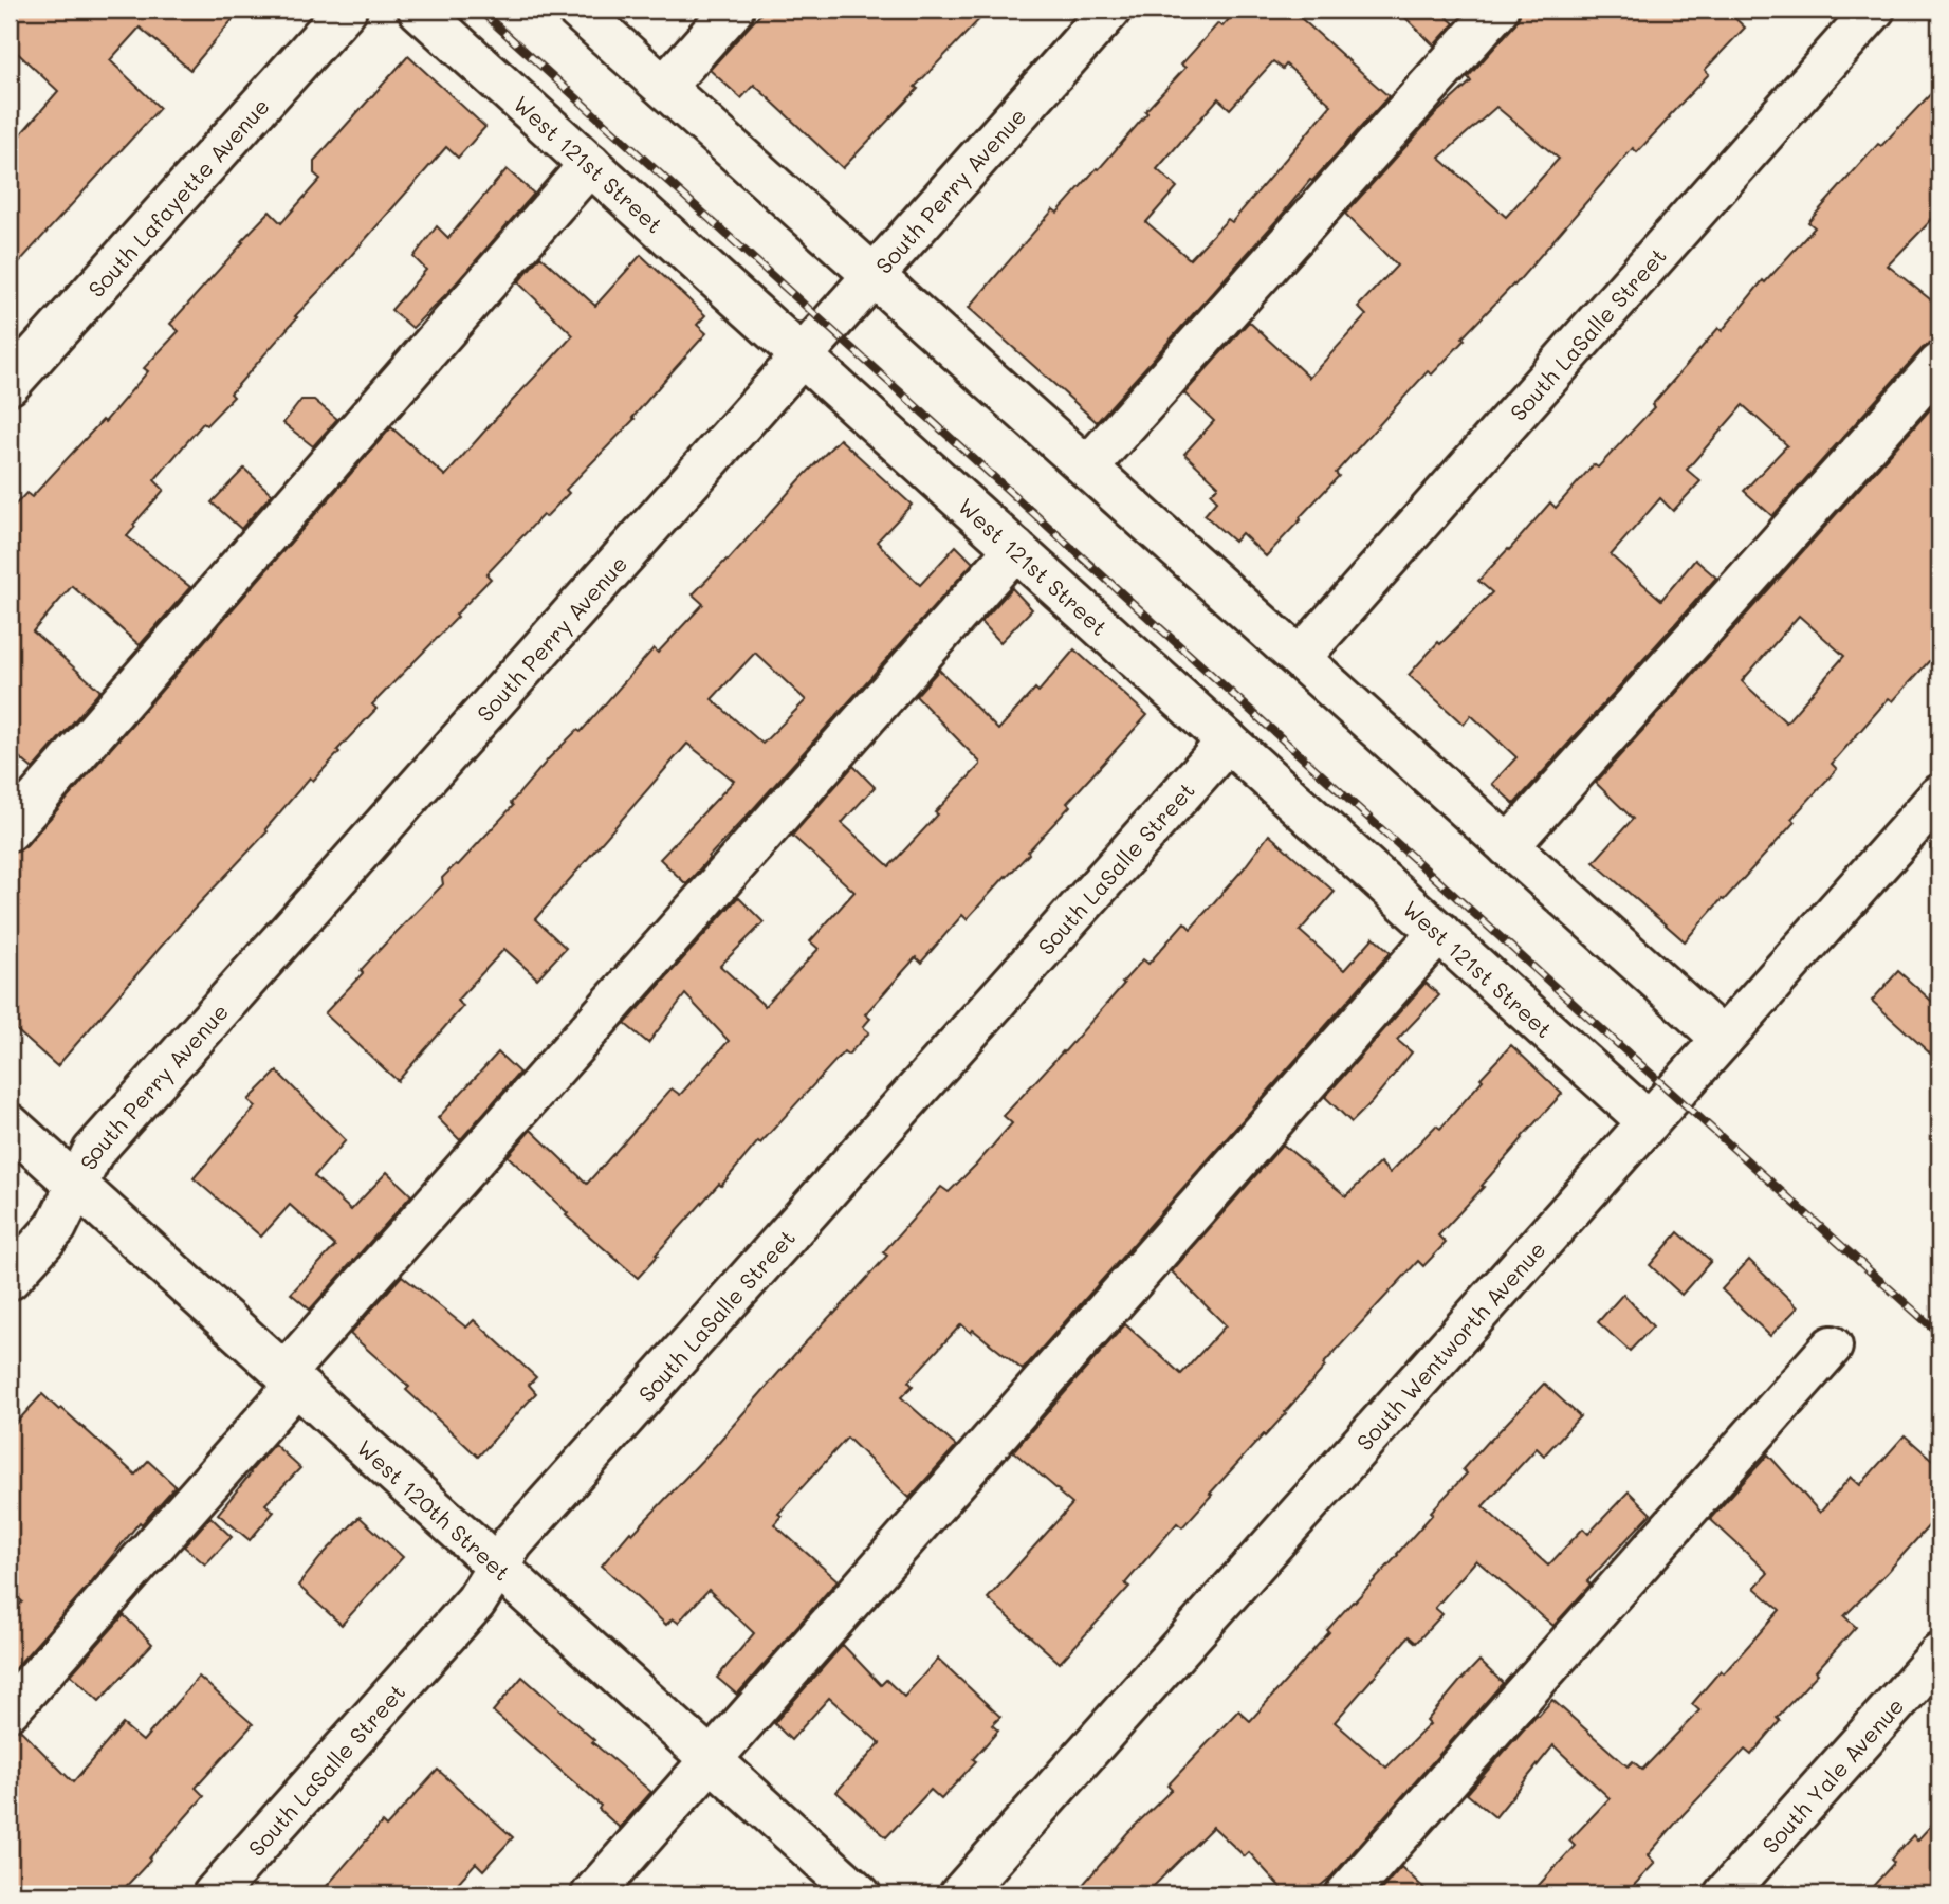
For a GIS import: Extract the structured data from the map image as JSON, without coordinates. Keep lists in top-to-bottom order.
{
  "streets": {
    "street": [
      "West 121st Street",
      "South Perry Avenue",
      "South Lafayette Avenue",
      "South LaSalle Street",
      "South Wentworth Avenue",
      "West 120th Street",
      "South Yale Avenue"
    ]
  },
  "crossings": [
    ["West 121st Street", "South Perry Avenue"],
    ["West 121st Street", "South LaSalle Street"],
    ["West 121st Street", "South Wentworth Avenue"],
    ["South Perry Avenue", "West 120th Street"],
    ["South LaSalle Street", "West 120th Street"]
  ]
}
